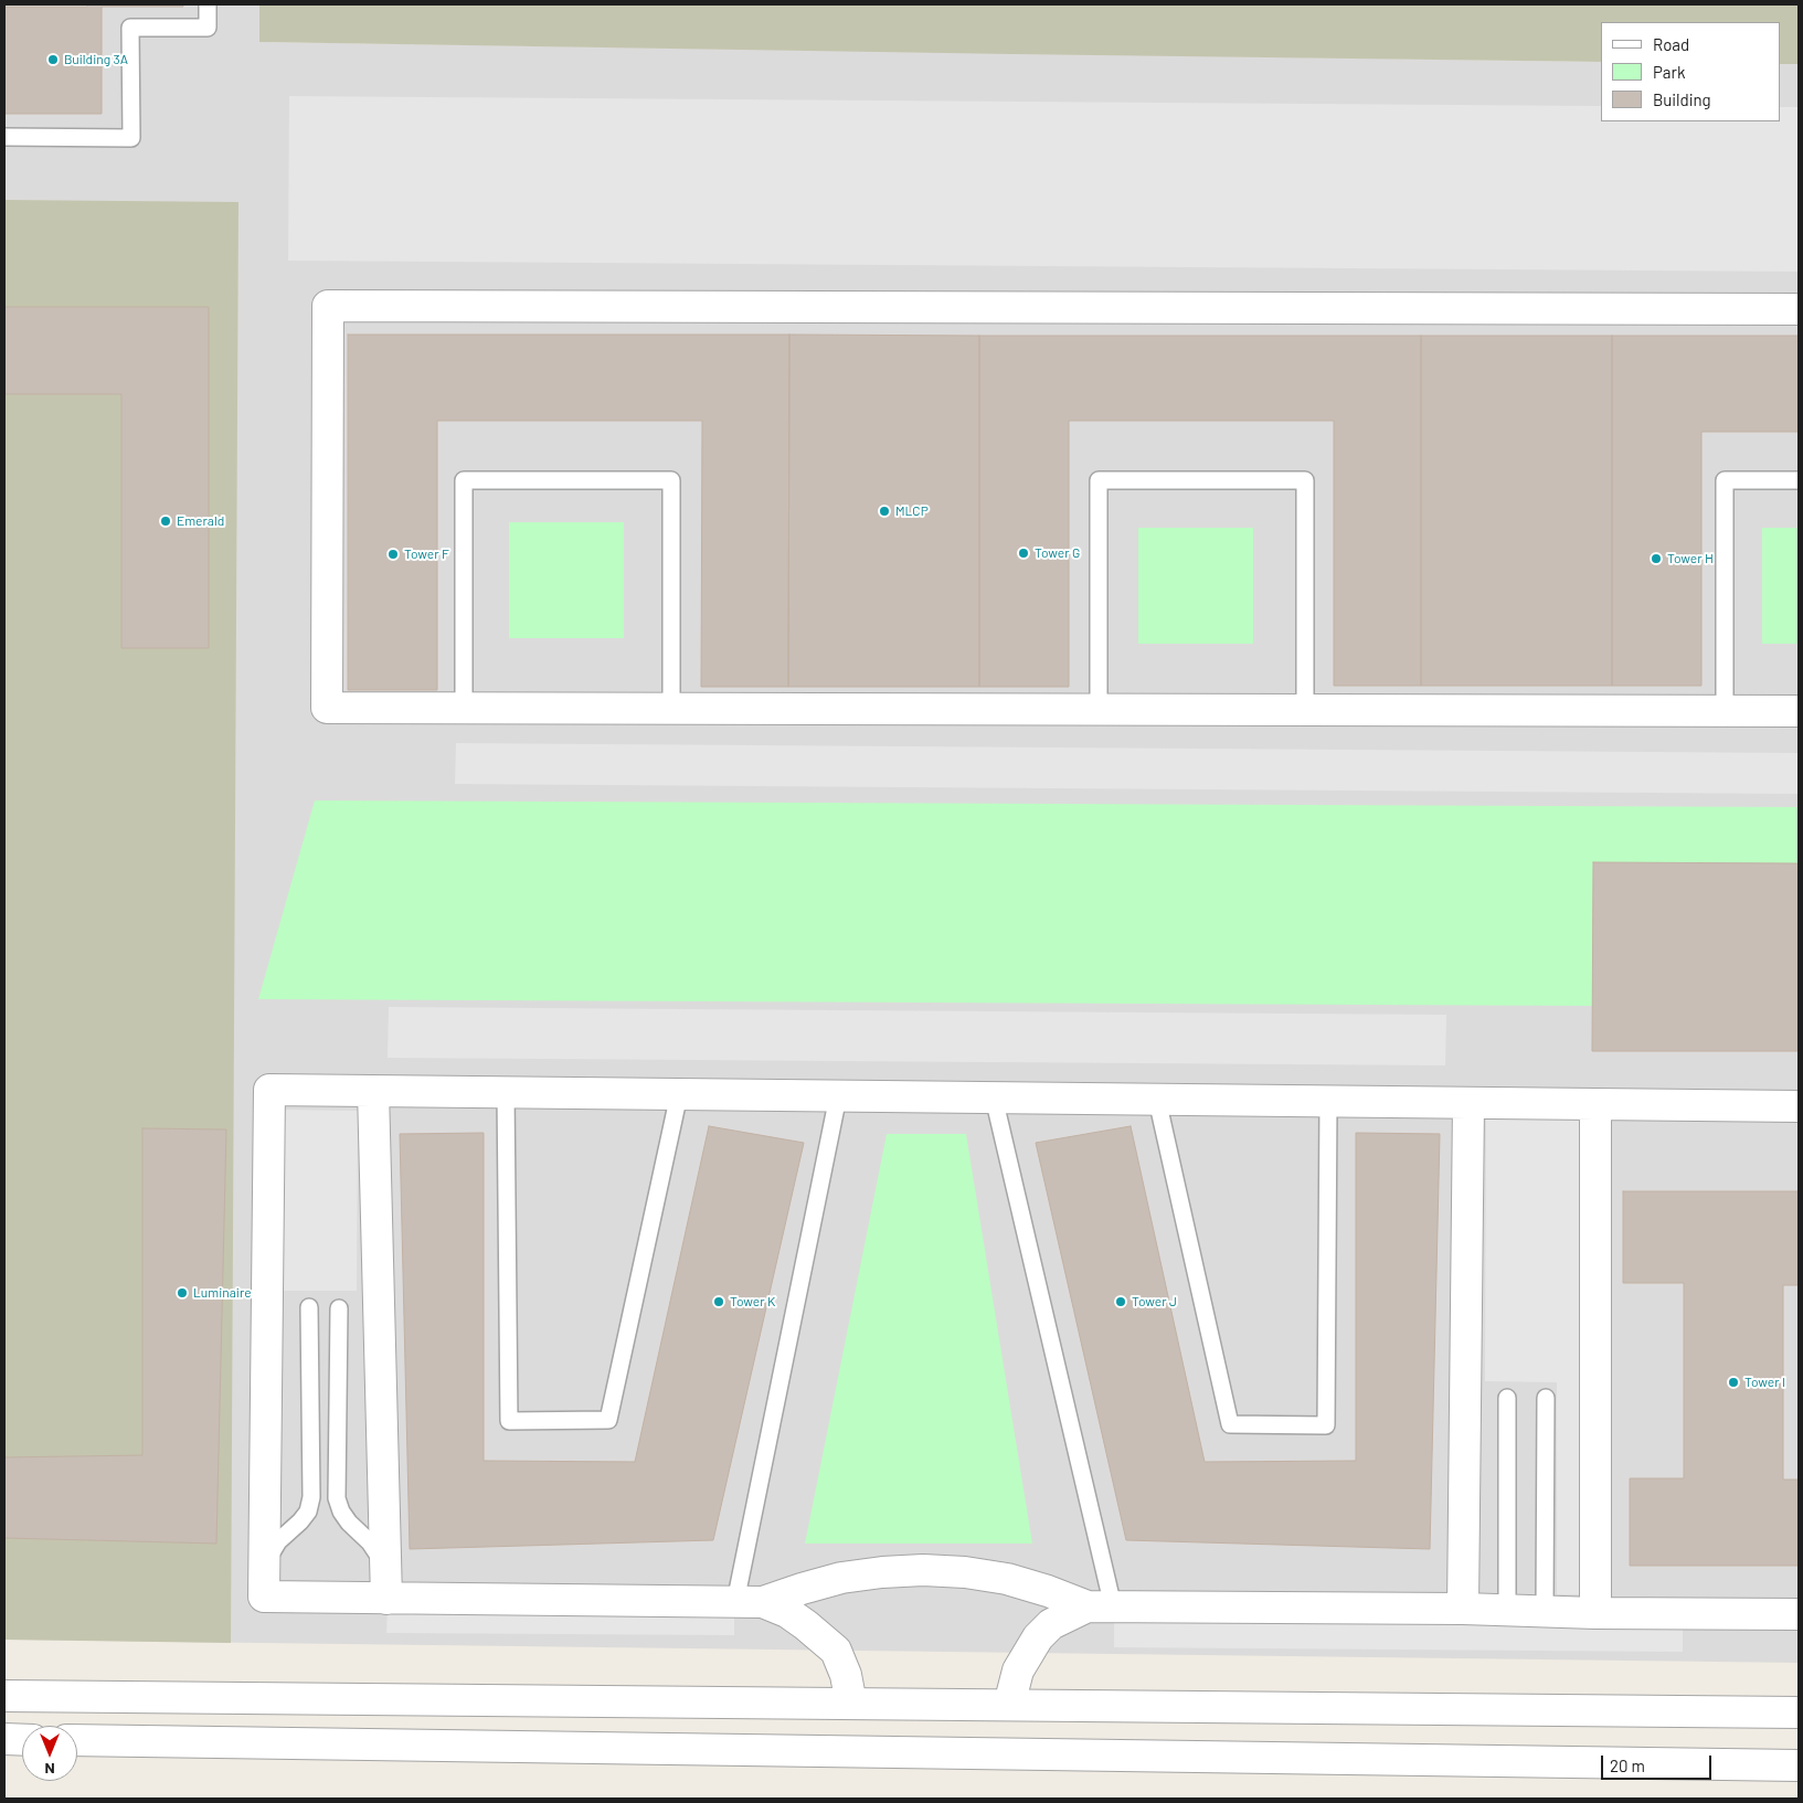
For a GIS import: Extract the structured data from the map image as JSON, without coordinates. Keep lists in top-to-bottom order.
{
  "places": [
    "Building 3A",
    "MLCP",
    "Emerald",
    "Tower G",
    "Tower F",
    "Tower H",
    "Luminaire",
    "Tower K",
    "Tower J",
    "Tower I"
  ],
  "legend": ["Road", "Park", "Building"],
  "scale_bar": "20 m",
  "north": "bottom"
}
